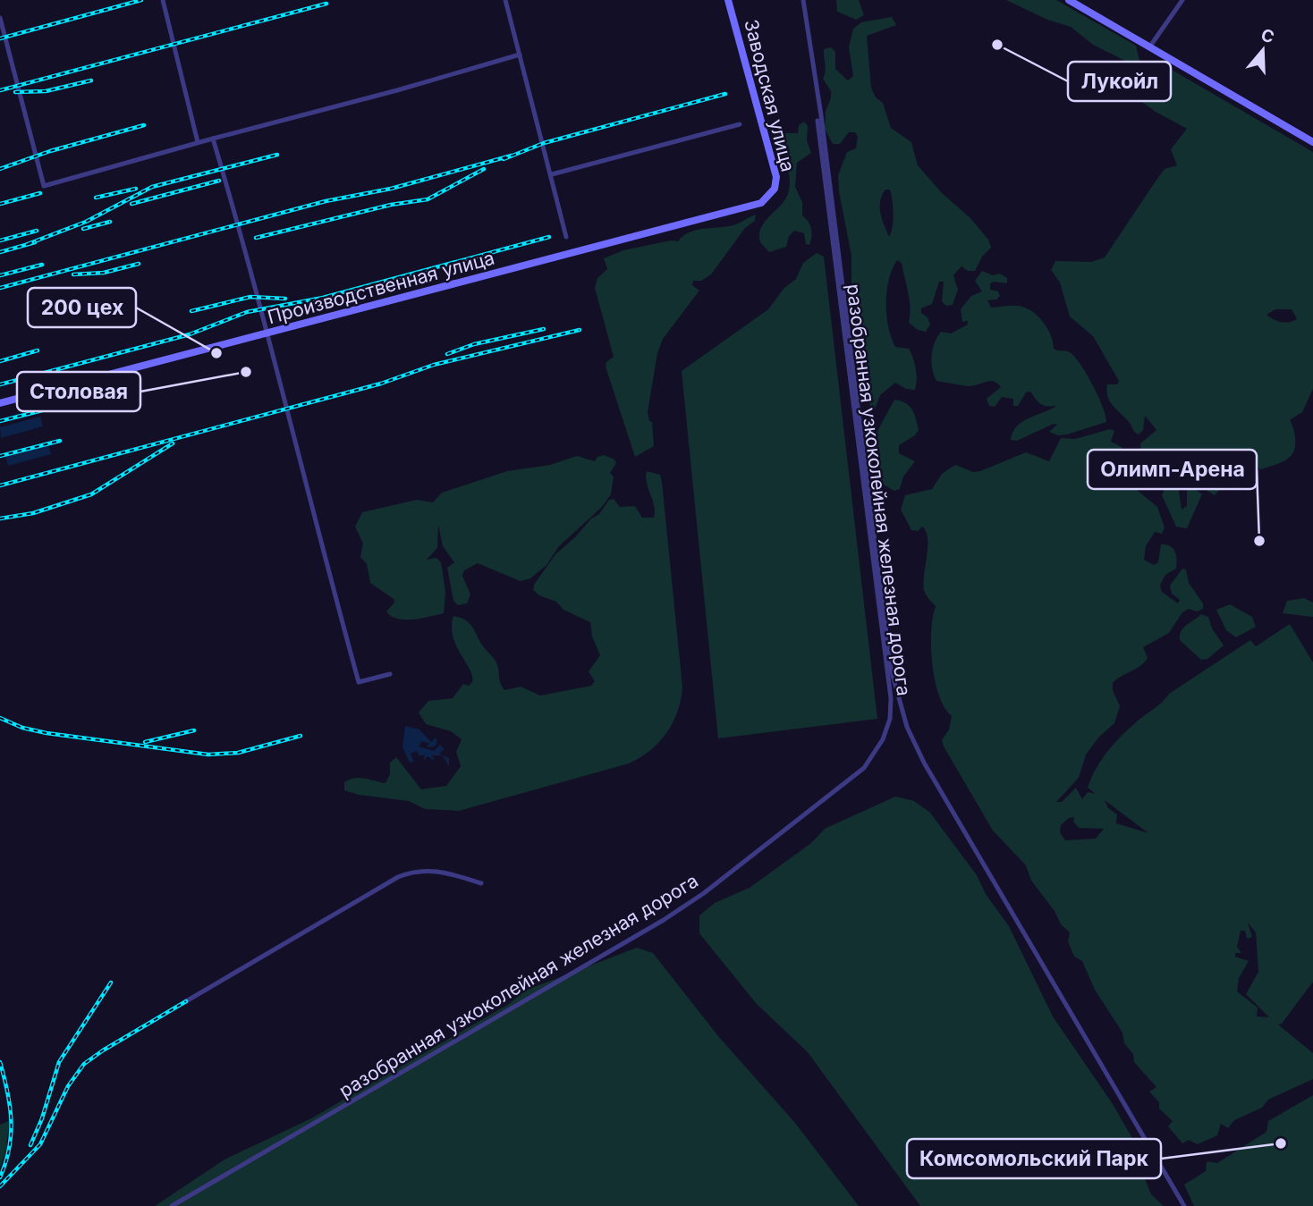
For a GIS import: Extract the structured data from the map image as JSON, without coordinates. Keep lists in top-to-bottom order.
{
  "streets": {
    "main road": ["Заводская улица", "Производственная улица"],
    "street": ["разобранная узкоколейная железная дорога"]
  },
  "crossings": [
    ["Заводская улица", "Производственная улица"]
  ],
  "places": [
    "Лукойл",
    "200 цех",
    "Cтоловая",
    "Олимп-Арена",
    "Комсомольский Парк"
  ],
  "north": "top"
}
